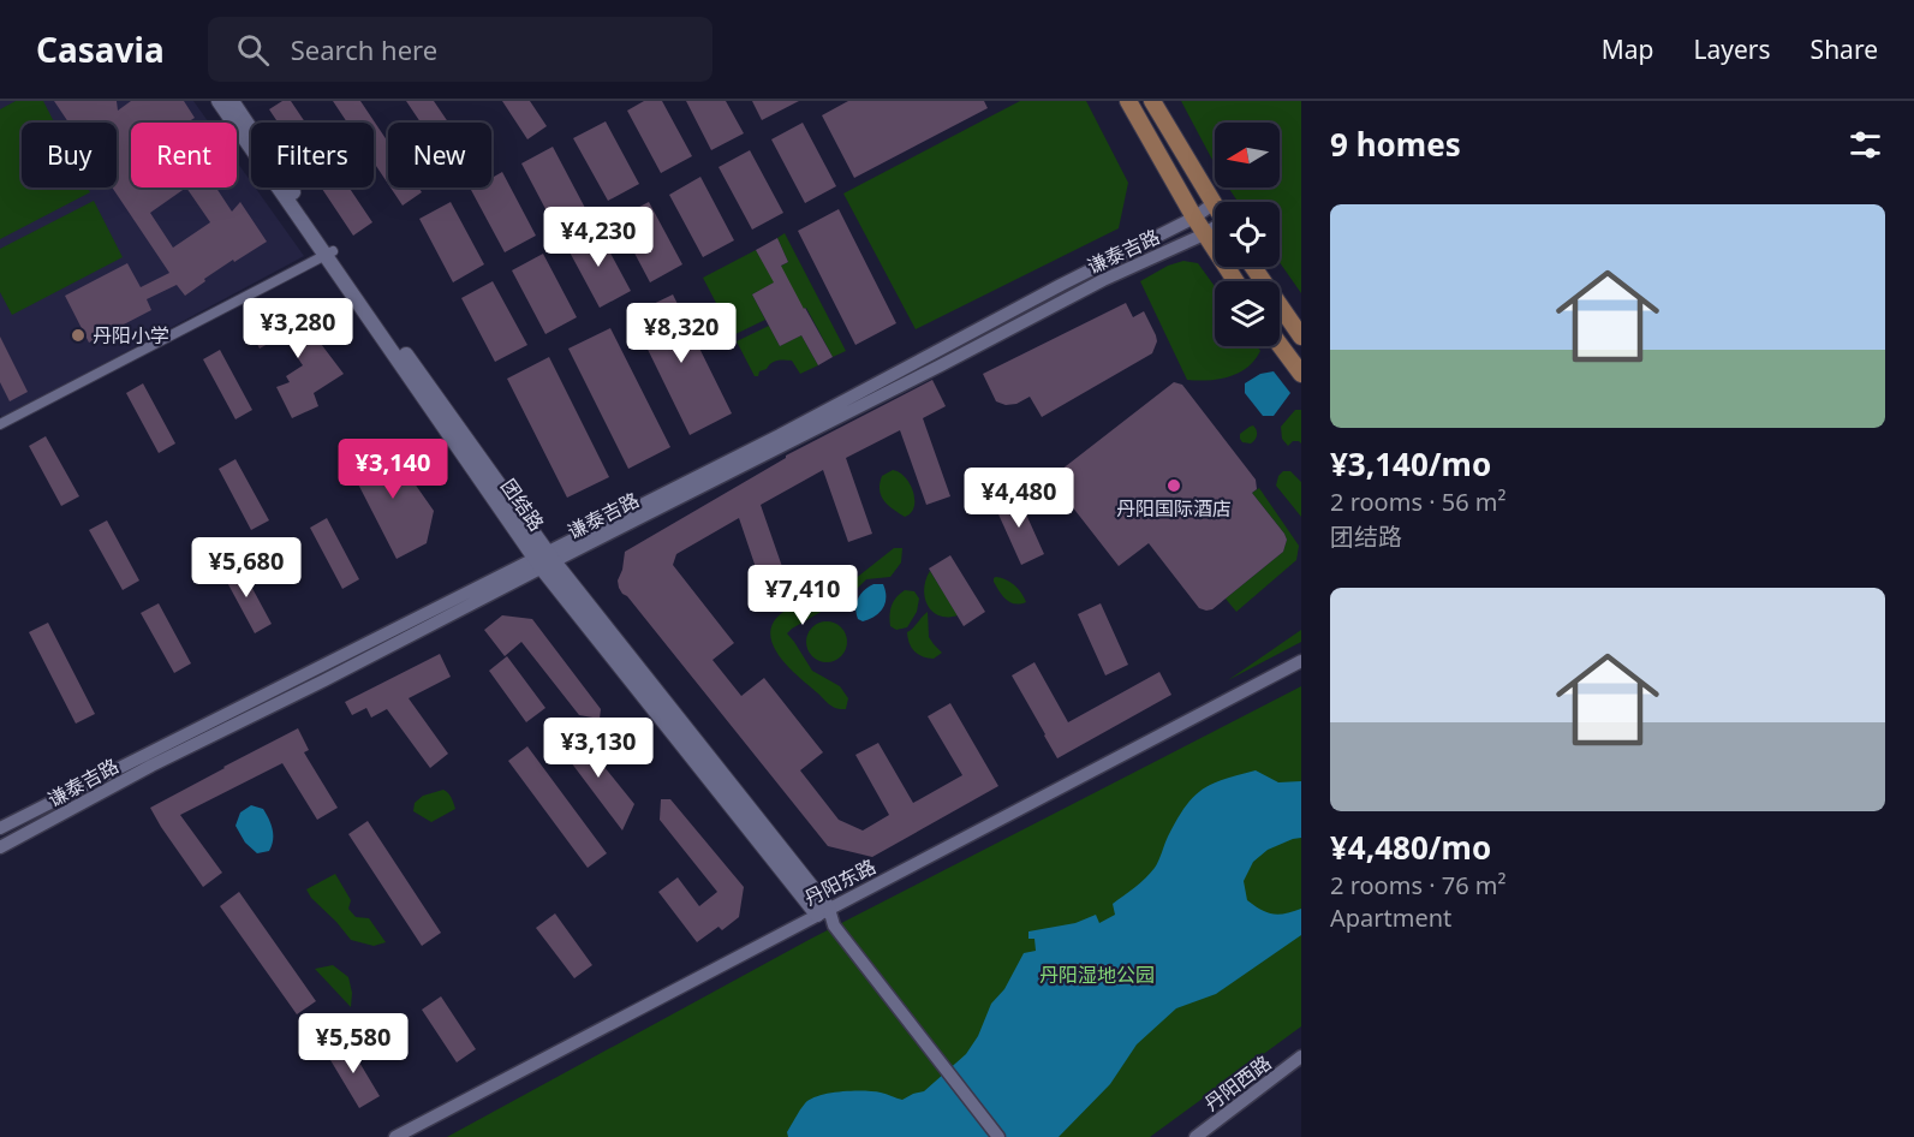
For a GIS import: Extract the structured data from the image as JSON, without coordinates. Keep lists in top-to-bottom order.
{
  "streets": {
    "main road": ["团结路"],
    "street": ["谦泰吉路", "丹阳东路", "丹阳西路"]
  },
  "crossings": [
    ["谦泰吉路", "团结路"],
    ["团结路", "丹阳东路"]
  ],
  "parks": ["丹阳湿地公园"],
  "places": ["丹阳小学", "丹阳国际酒店"],
  "north": "left",
  "page": {
    "header": "Casavia",
    "search": "Search here",
    "nav": ["Map", "Layers", "Share"],
    "heading": "9 homes",
    "chip": [
      "Buy",
      "Rent",
      "Filters",
      "New"
    ],
    "list": [
      {
        "name": "¥3,140/mo",
        "note": "2 rooms · 56 m² · 团结路"
      },
      {
        "name": "¥4,480/mo",
        "note": "2 rooms · 76 m² · Apartment"
      }
    ],
    "price": [
      "¥4,230",
      "¥3,280",
      "¥8,320",
      "¥3,140",
      "¥4,480",
      "¥5,680",
      "¥7,410",
      "¥3,130",
      "¥5,580"
    ]
  }
}
